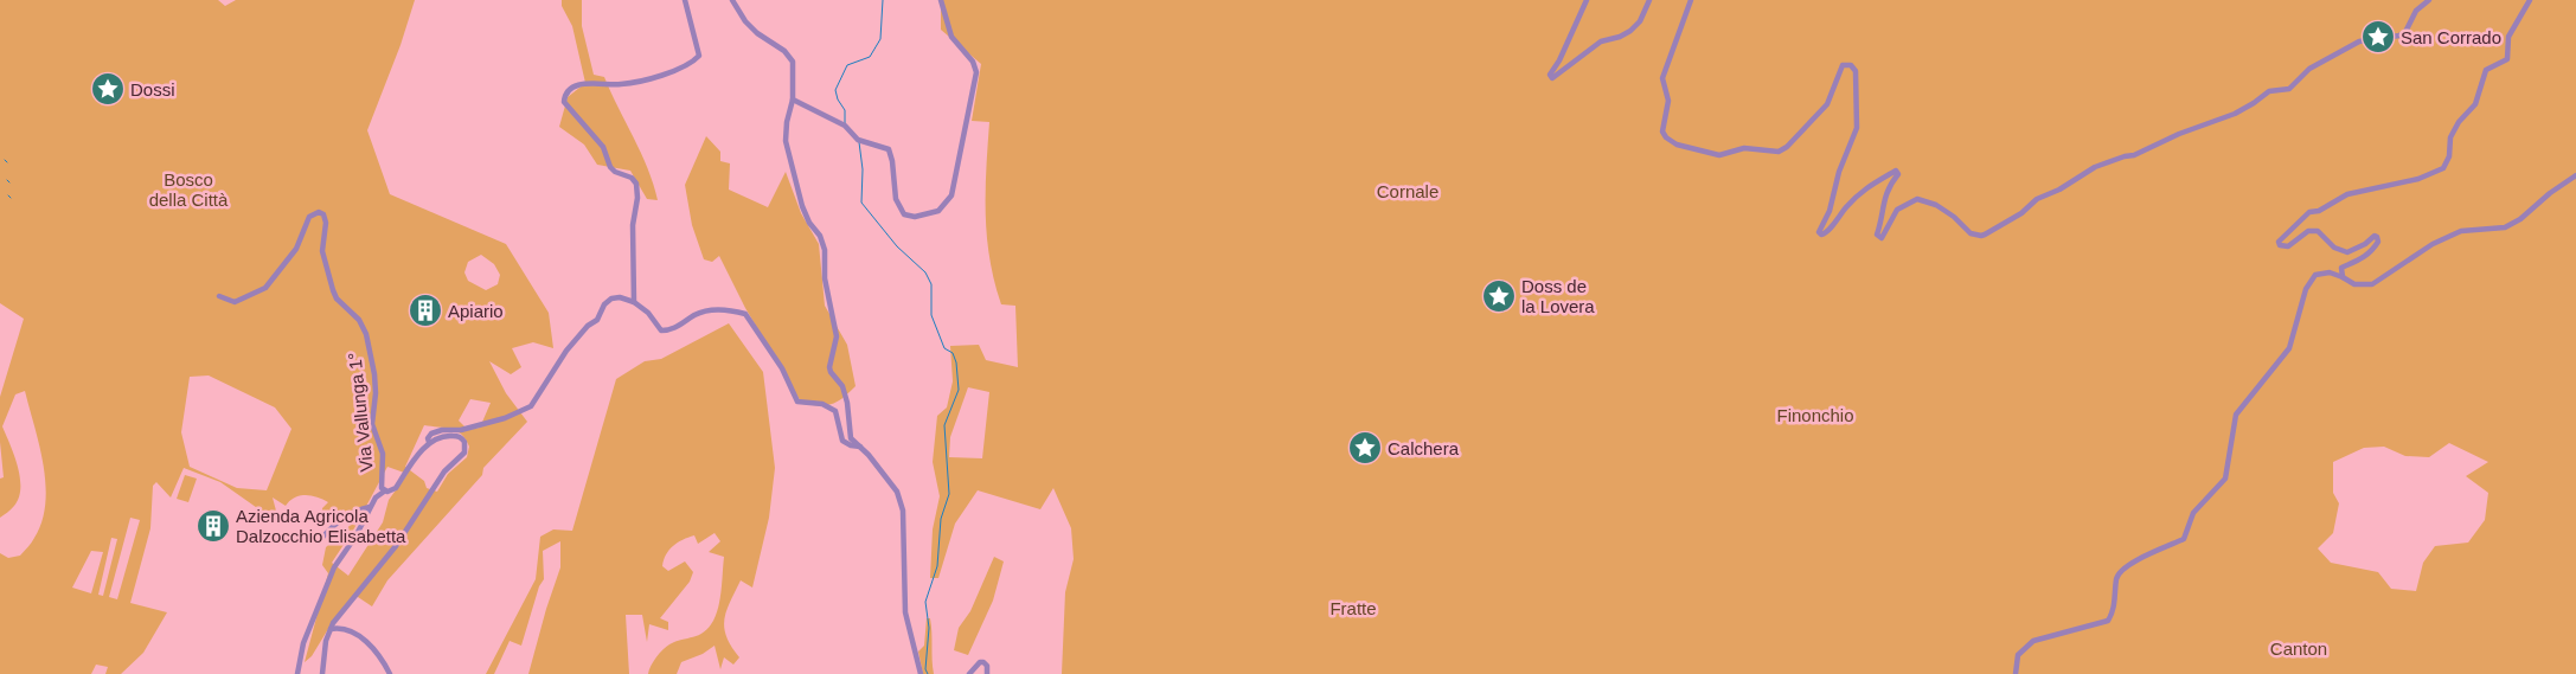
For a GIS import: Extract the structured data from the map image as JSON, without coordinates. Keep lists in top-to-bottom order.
{
  "streets": {
    "street": ["Via Vallunga 1°"]
  },
  "parks": [
    "Bosco della Città",
    "Cornale",
    "Finonchio",
    "Fratte",
    "Canton"
  ],
  "places": {
    "place": [
      "San Corrado",
      "Dossi",
      "Doss de la Lovera",
      "Calchera"
    ],
    "building": ["Apiario", "Azienda Agricola Dalzocchio Elisabetta"]
  }
}
